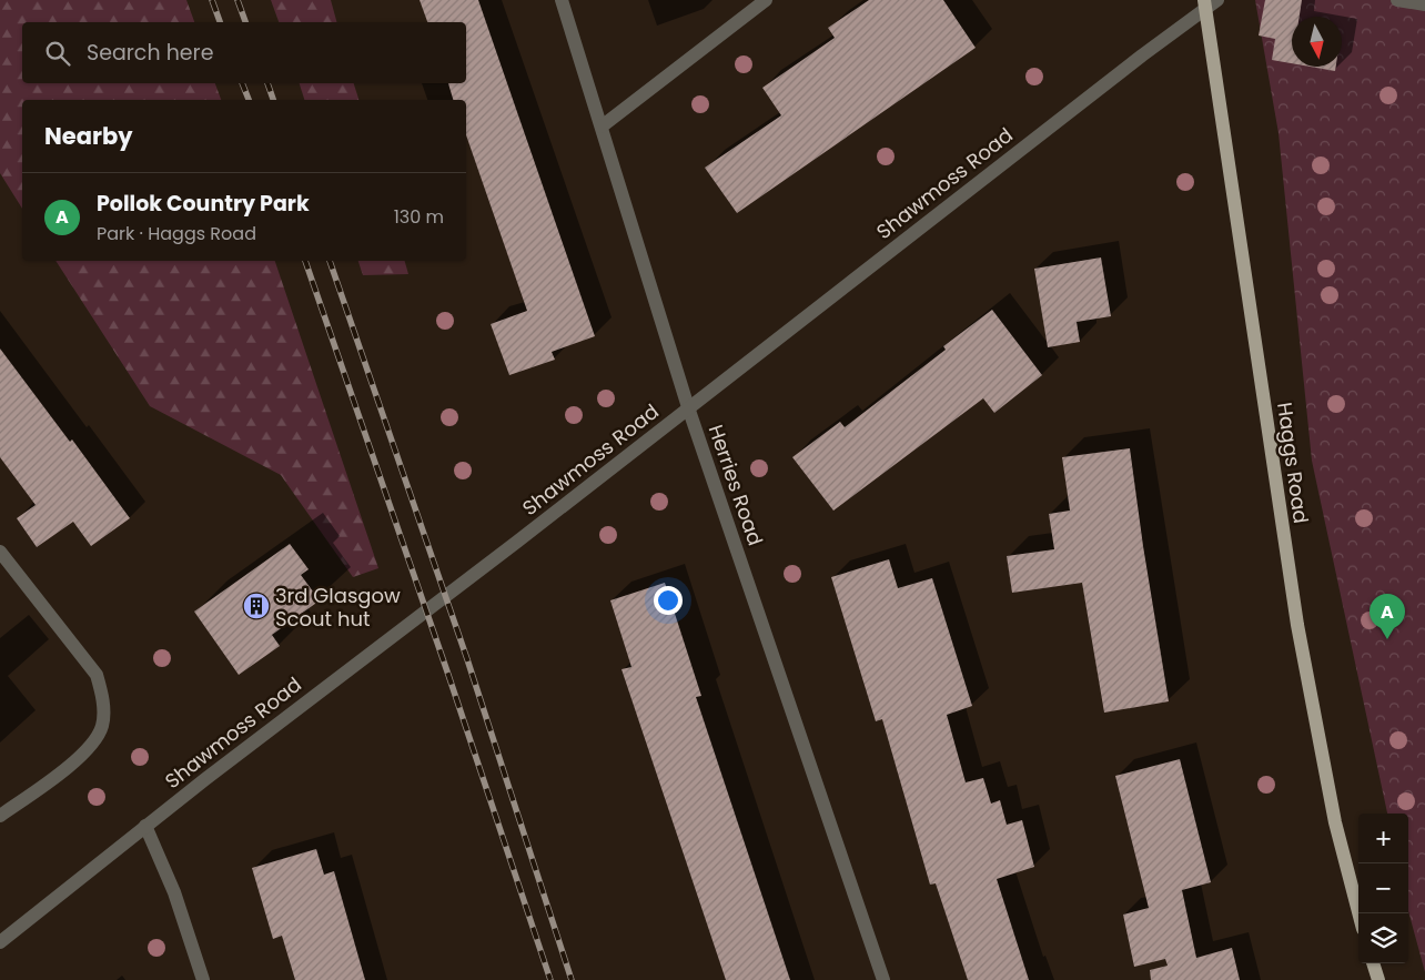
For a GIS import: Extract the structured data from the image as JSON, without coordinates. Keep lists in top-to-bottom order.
{
  "streets": {
    "main road": ["Haggs Road"],
    "street": ["Shawmoss Road", "Herries Road"]
  },
  "crossings": [
    ["Shawmoss Road", "Haggs Road"],
    ["Shawmoss Road", "Herries Road"]
  ],
  "places": {
    "building": ["3rd Glasgow Scout hut"]
  },
  "north": "bottom",
  "page": {
    "search": "Search here",
    "heading": "Nearby",
    "list": [
      {
        "mark": "A",
        "name": "Pollok Country Park",
        "note": "Park · Haggs Road",
        "value": "130 m"
      }
    ],
    "pins": "A",
    "map_buttons": ["+", "−"]
  }
}
